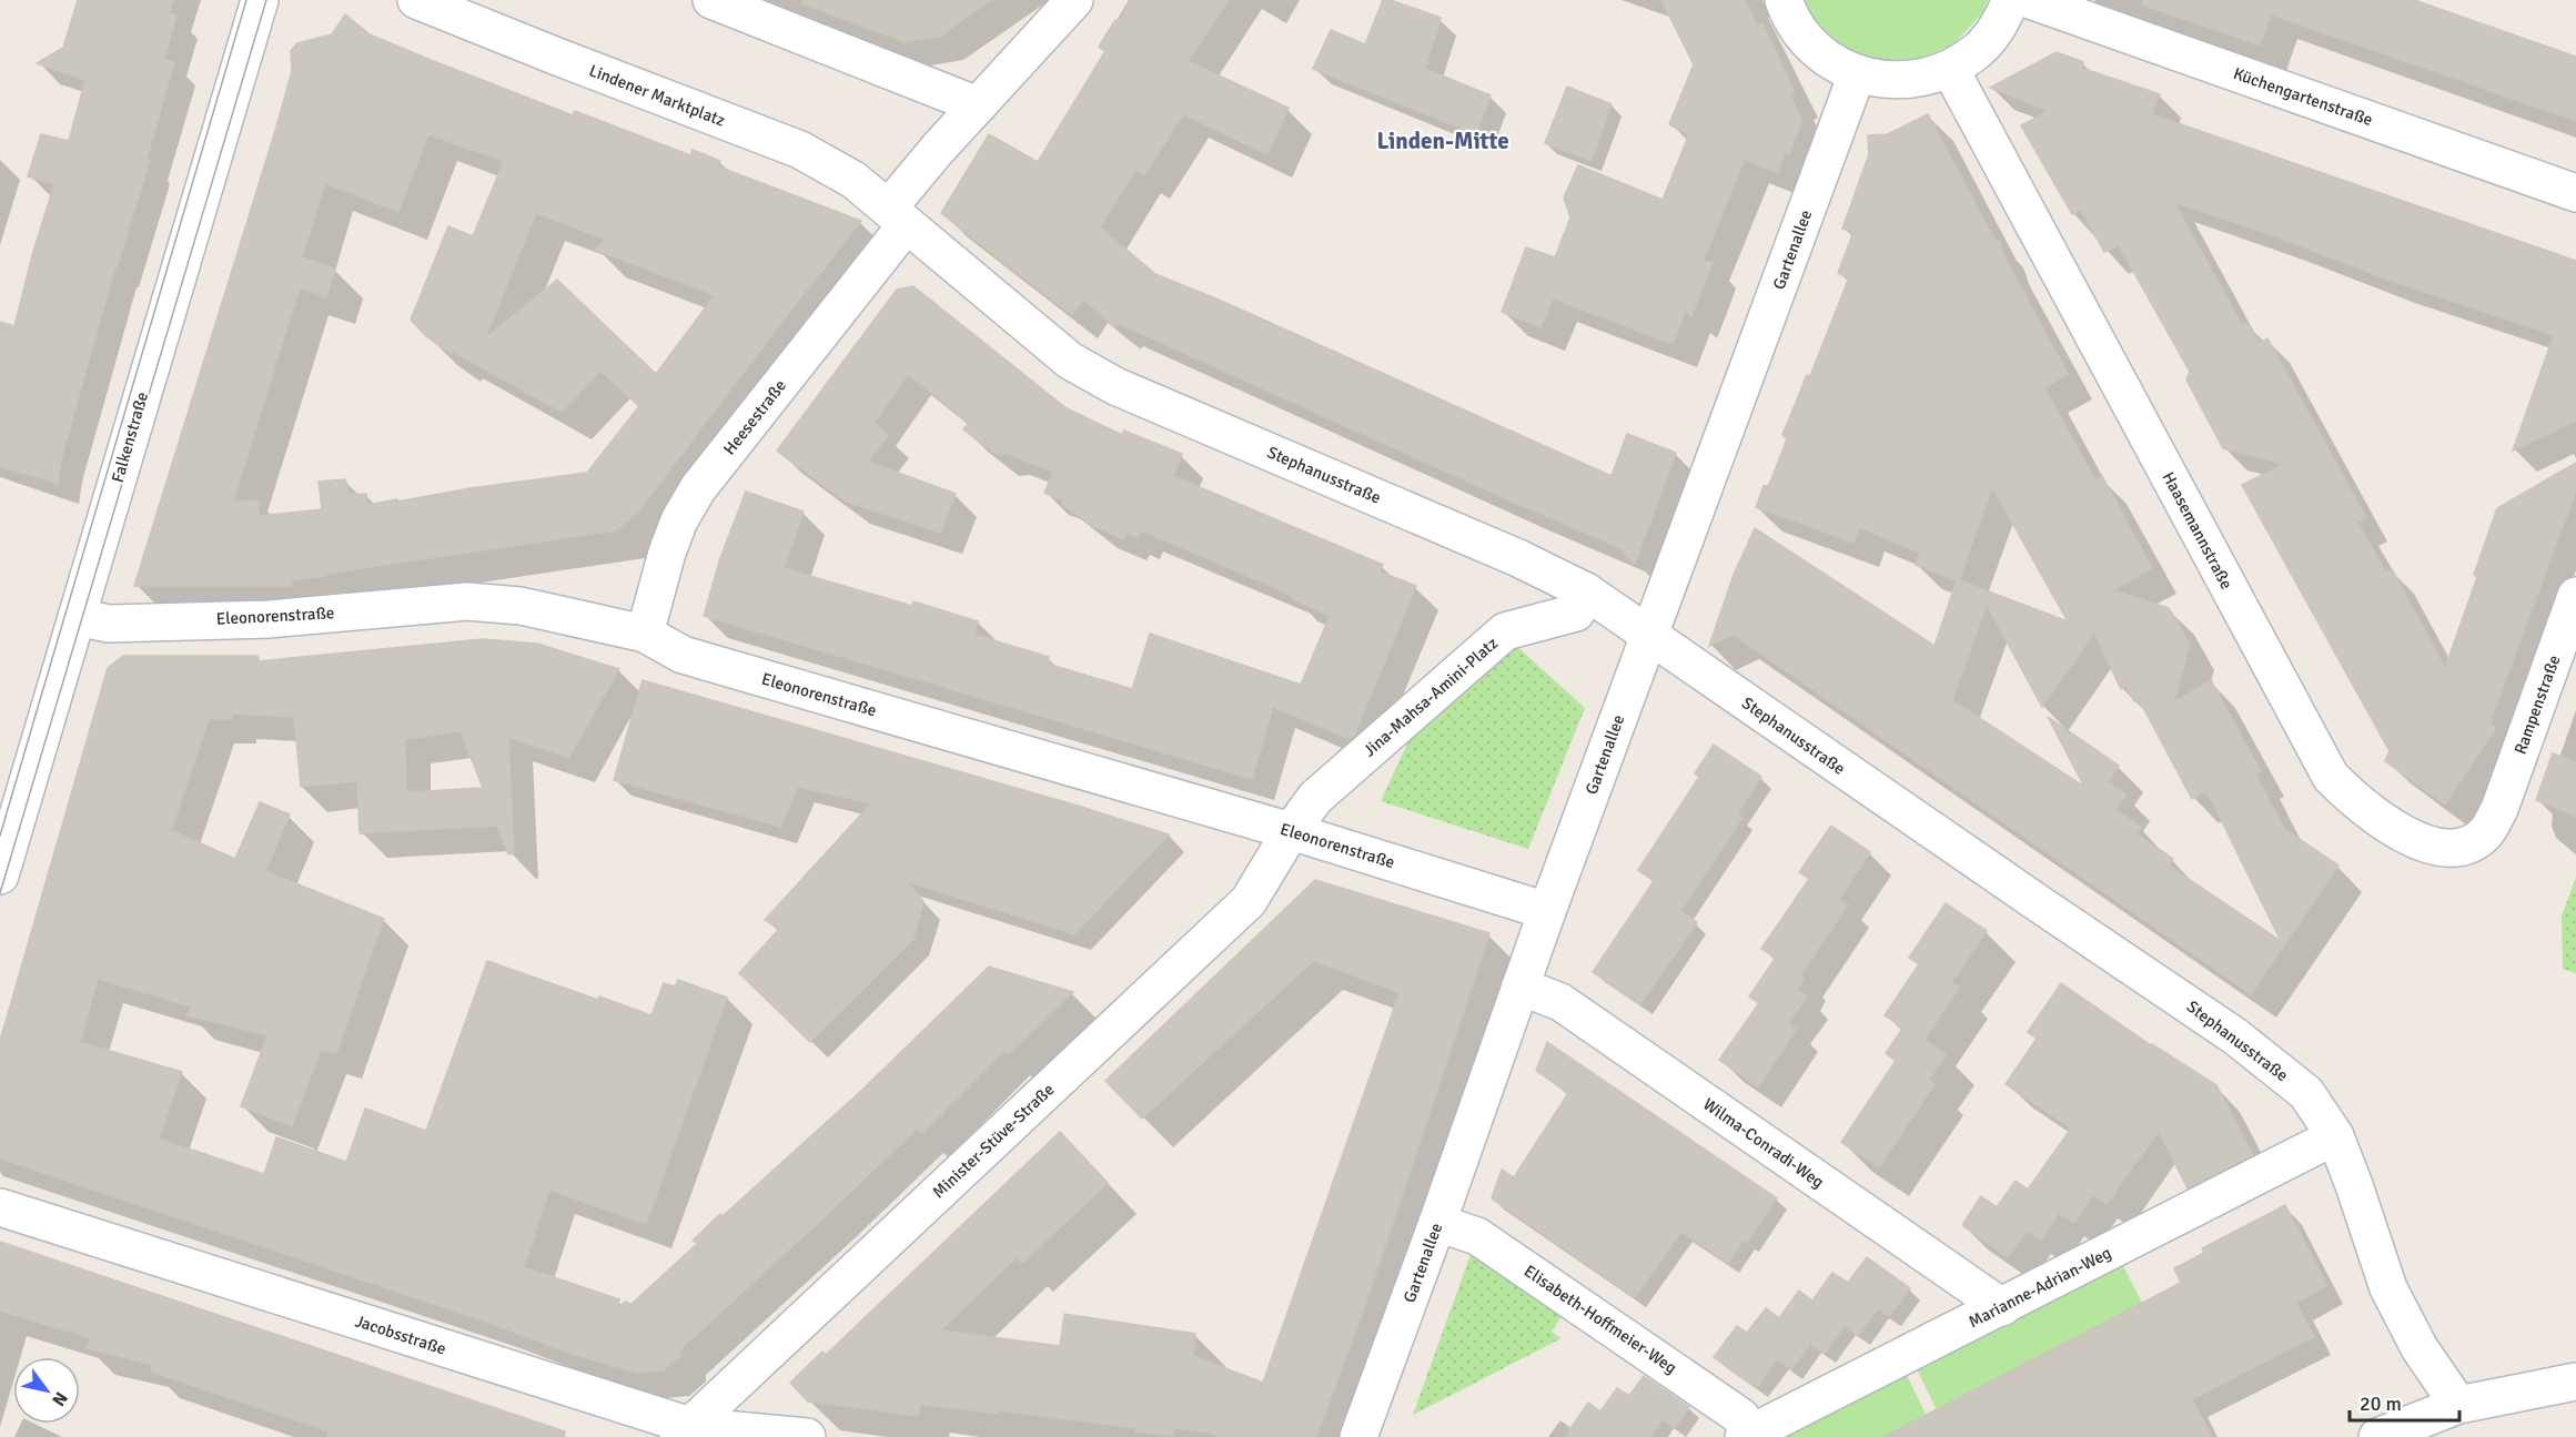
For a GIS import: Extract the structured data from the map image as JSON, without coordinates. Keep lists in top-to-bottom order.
{
  "streets": {
    "street": [
      "Lindener Marktplatz",
      "Küchengartenstraße",
      "Gartenallee",
      "Heesestraße",
      "Falkenstraße",
      "Stephanusstraße",
      "Haasemannstraße",
      "Eleonorenstraße",
      "Jina-Mahsa-Amini-Platz",
      "Rampenstraße",
      "Minister-Stüve-Straße",
      "Wilma-Conradi-Weg",
      "Marianne-Adrian-Weg",
      "Elisabeth-Hoffmeier-Weg",
      "Jacobsstraße"
    ]
  },
  "crossings": [
    ["Lindener Marktplatz", "Heesestraße"],
    ["Lindener Marktplatz", "Stephanusstraße"],
    ["Gartenallee", "Stephanusstraße"],
    ["Gartenallee", "Eleonorenstraße"],
    ["Gartenallee", "Wilma-Conradi-Weg"],
    ["Gartenallee", "Elisabeth-Hoffmeier-Weg"],
    ["Heesestraße", "Eleonorenstraße"],
    ["Falkenstraße", "Eleonorenstraße"],
    ["Stephanusstraße", "Jina-Mahsa-Amini-Platz"],
    ["Stephanusstraße", "Marianne-Adrian-Weg"],
    ["Haasemannstraße", "Rampenstraße"],
    ["Eleonorenstraße", "Jina-Mahsa-Amini-Platz"],
    ["Eleonorenstraße", "Minister-Stüve-Straße"],
    ["Jina-Mahsa-Amini-Platz", "Minister-Stüve-Straße"],
    ["Minister-Stüve-Straße", "Jacobsstraße"],
    ["Wilma-Conradi-Weg", "Marianne-Adrian-Weg"],
    ["Marianne-Adrian-Weg", "Elisabeth-Hoffmeier-Weg"]
  ],
  "districts": ["Linden-Mitte"],
  "scale_bar": "20 m",
  "north": "bottom right"
}
